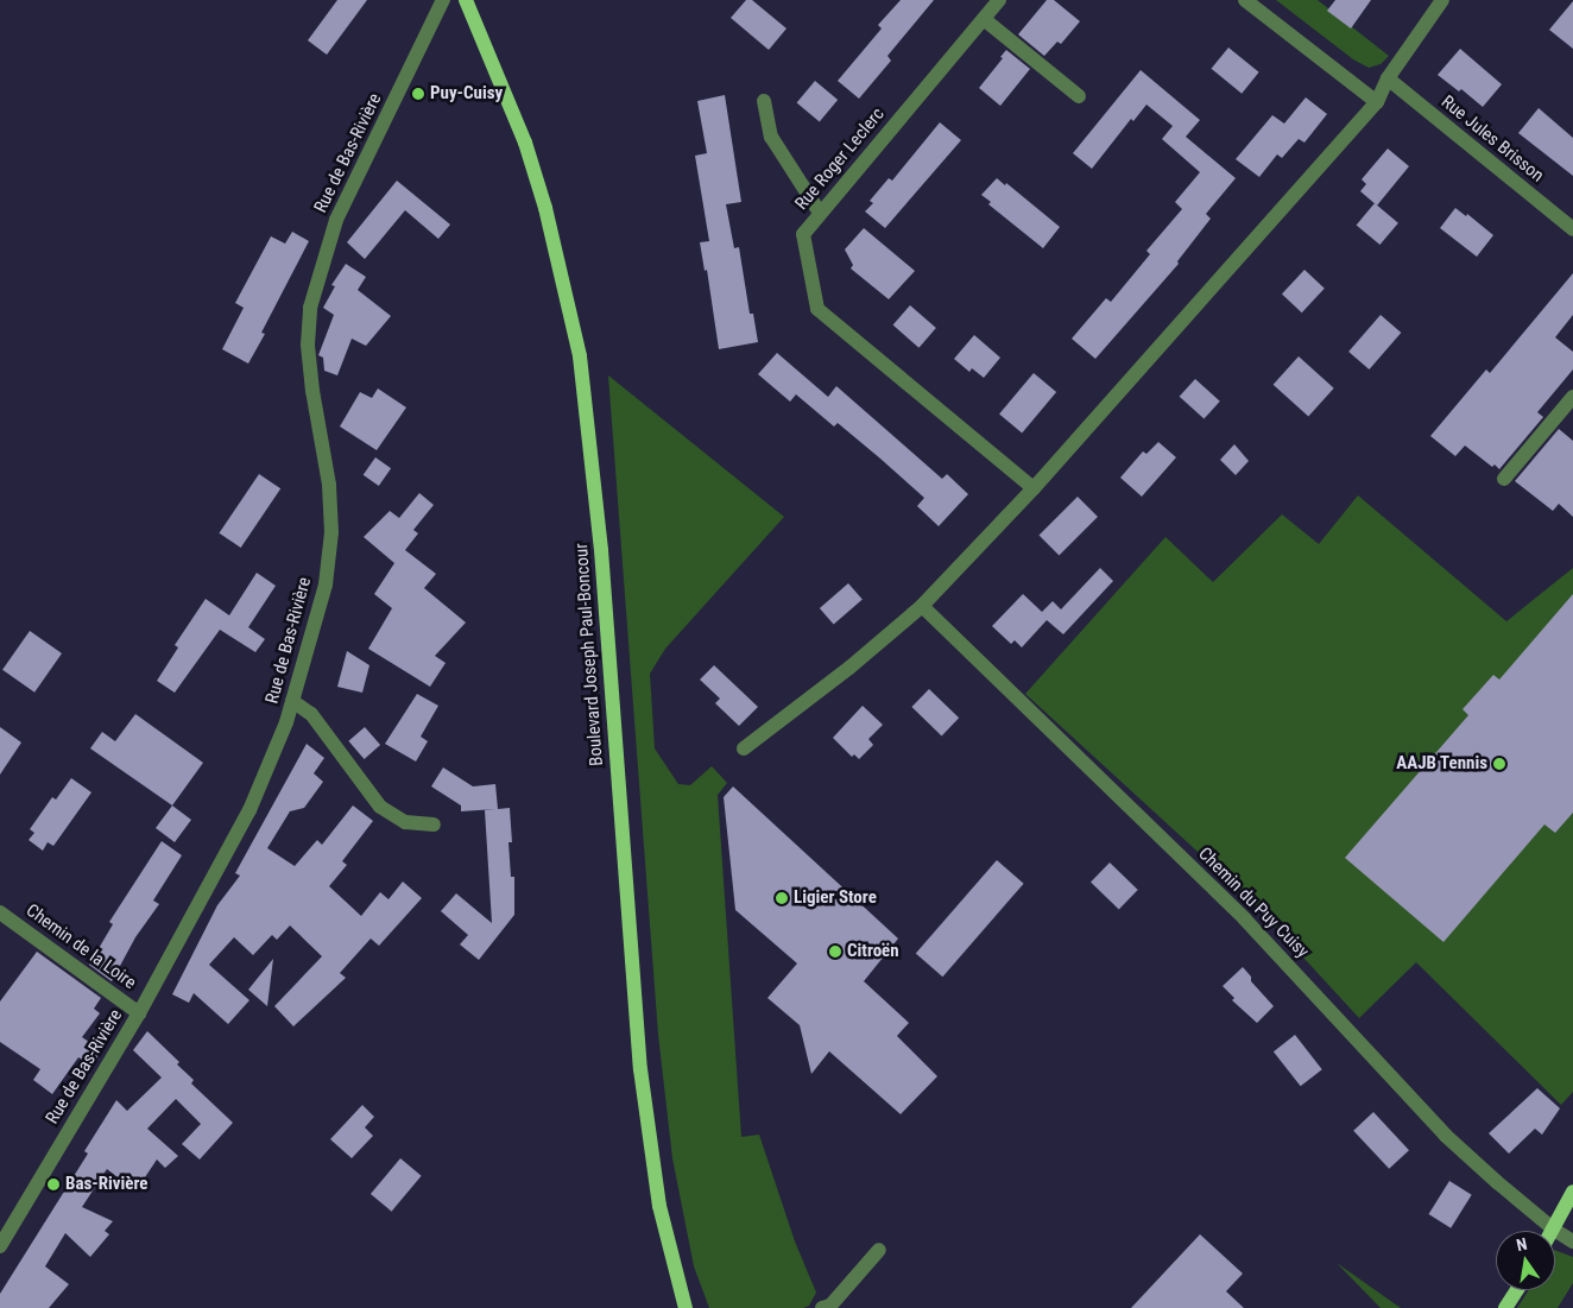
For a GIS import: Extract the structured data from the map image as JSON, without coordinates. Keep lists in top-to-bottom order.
{
  "streets": {
    "main road": ["Boulevard Joseph Paul-Boncour"],
    "street": [
      "Rue Jules Brisson",
      "Rue de Bas-Rivière",
      "Rue Roger Leclerc",
      "Chemin du Puy Cuisy",
      "Chemin de la Loire"
    ]
  },
  "crossings": [
    ["Rue de Bas-Rivière", "Chemin de la Loire"]
  ],
  "places": [
    "Puy-Cuisy",
    "AAJB Tennis",
    "Ligier Store",
    "Citroën",
    "Bas-Rivière"
  ],
  "north": "top"
}
